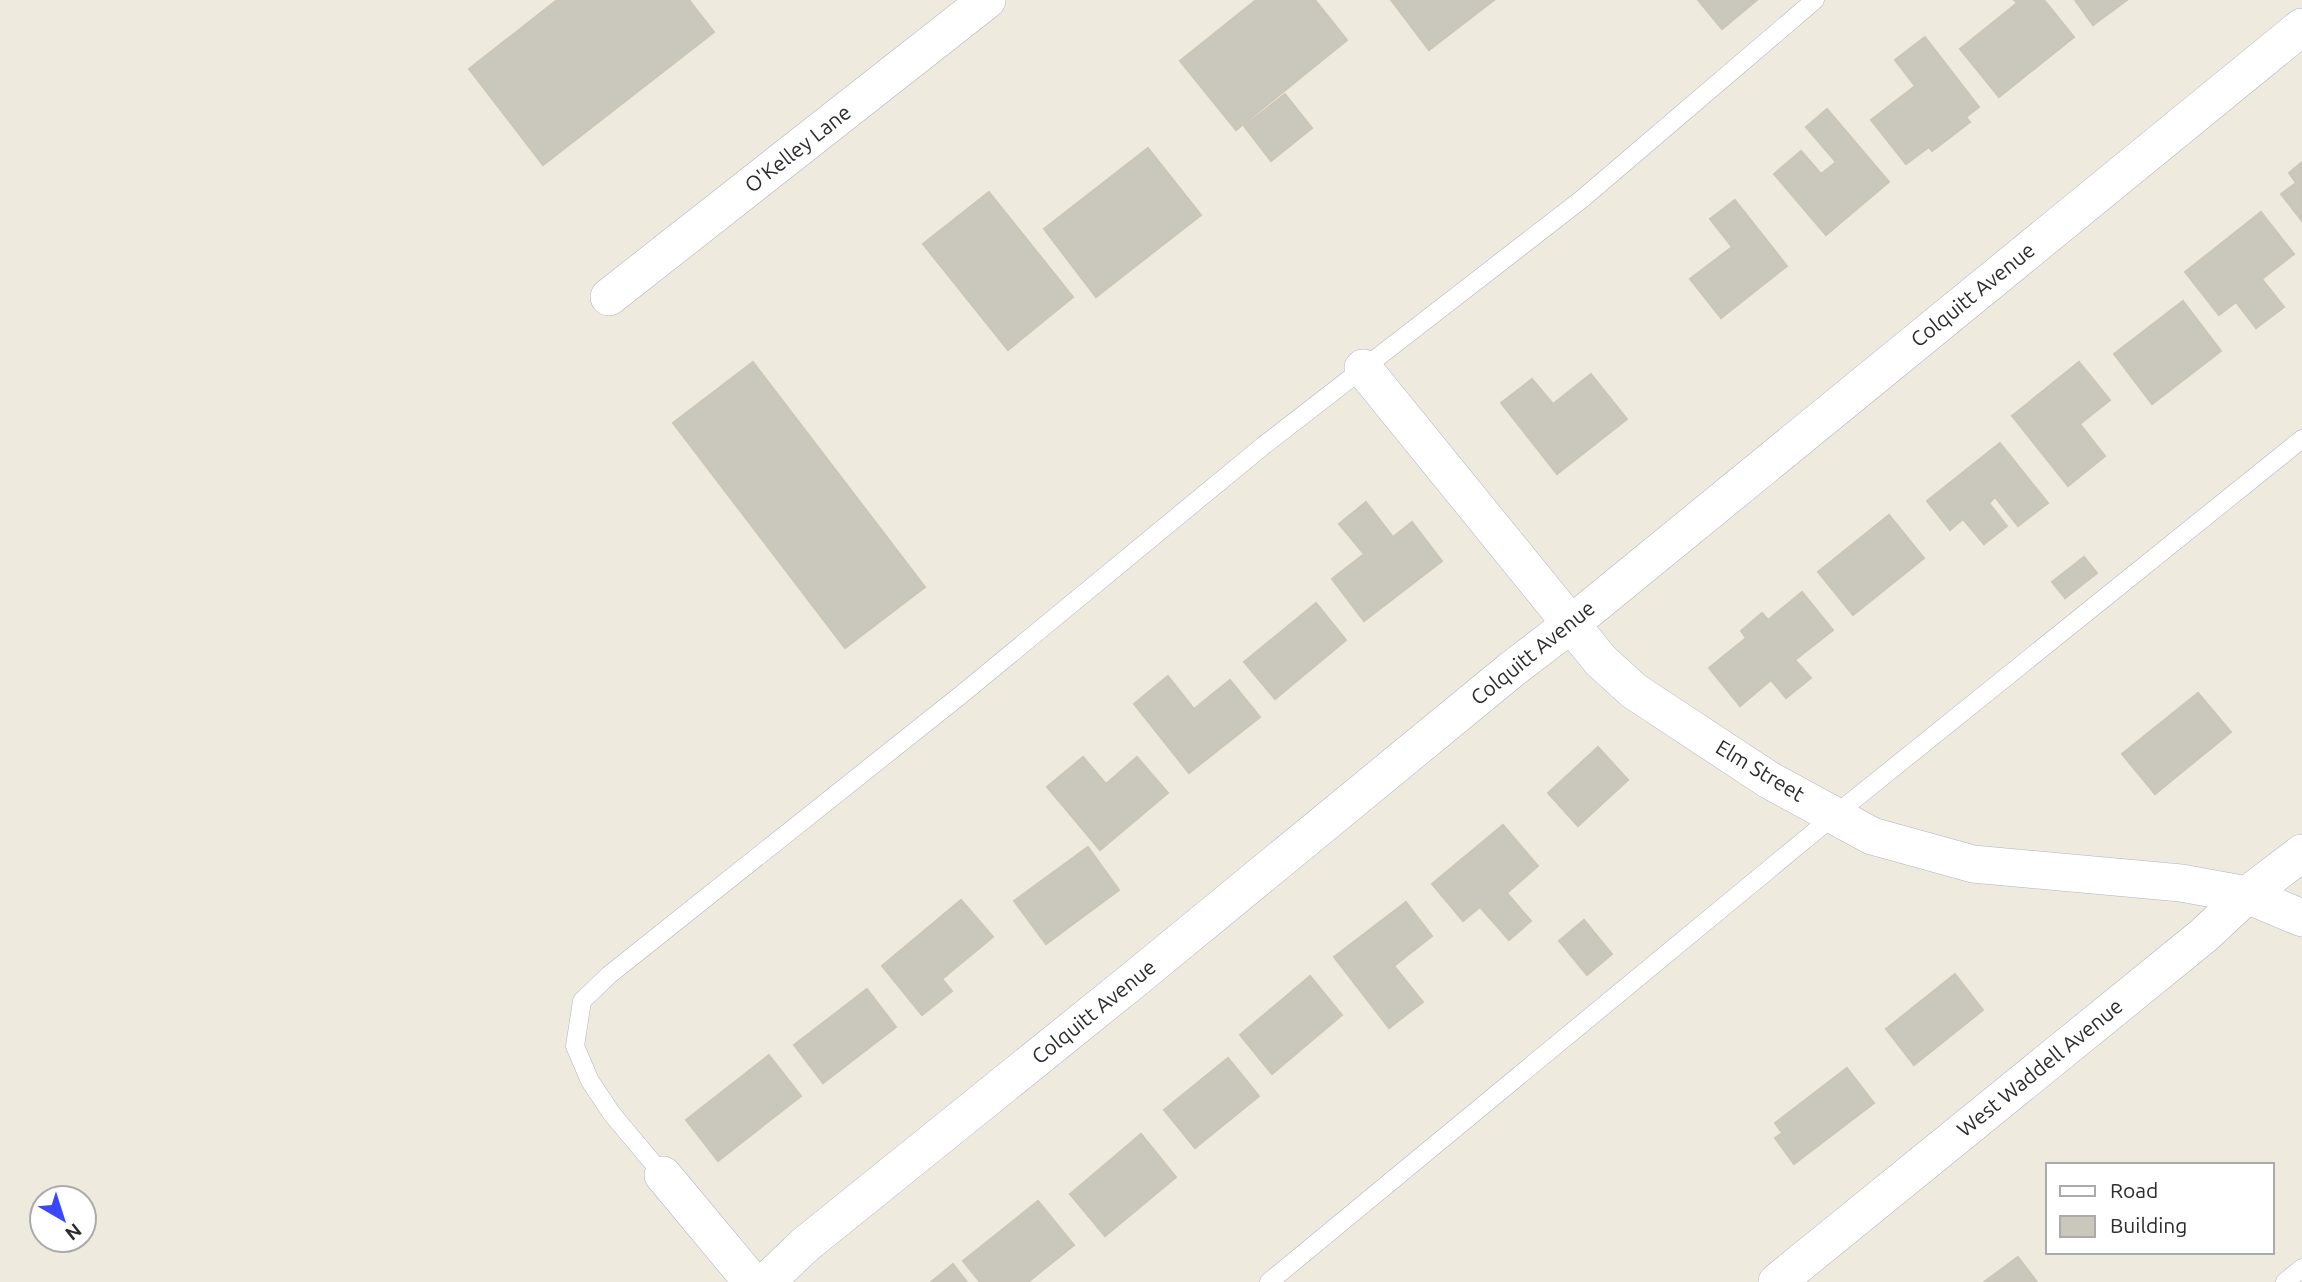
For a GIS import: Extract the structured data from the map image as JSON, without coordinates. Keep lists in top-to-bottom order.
{
  "streets": {
    "street": [
      "O'Kelley Lane",
      "Colquitt Avenue",
      "Elm Street",
      "West Waddell Avenue"
    ]
  },
  "crossings": [
    ["Colquitt Avenue", "Elm Street"],
    ["Elm Street", "West Waddell Avenue"]
  ],
  "legend": ["Road", "Building"],
  "north": "bottom right"
}
